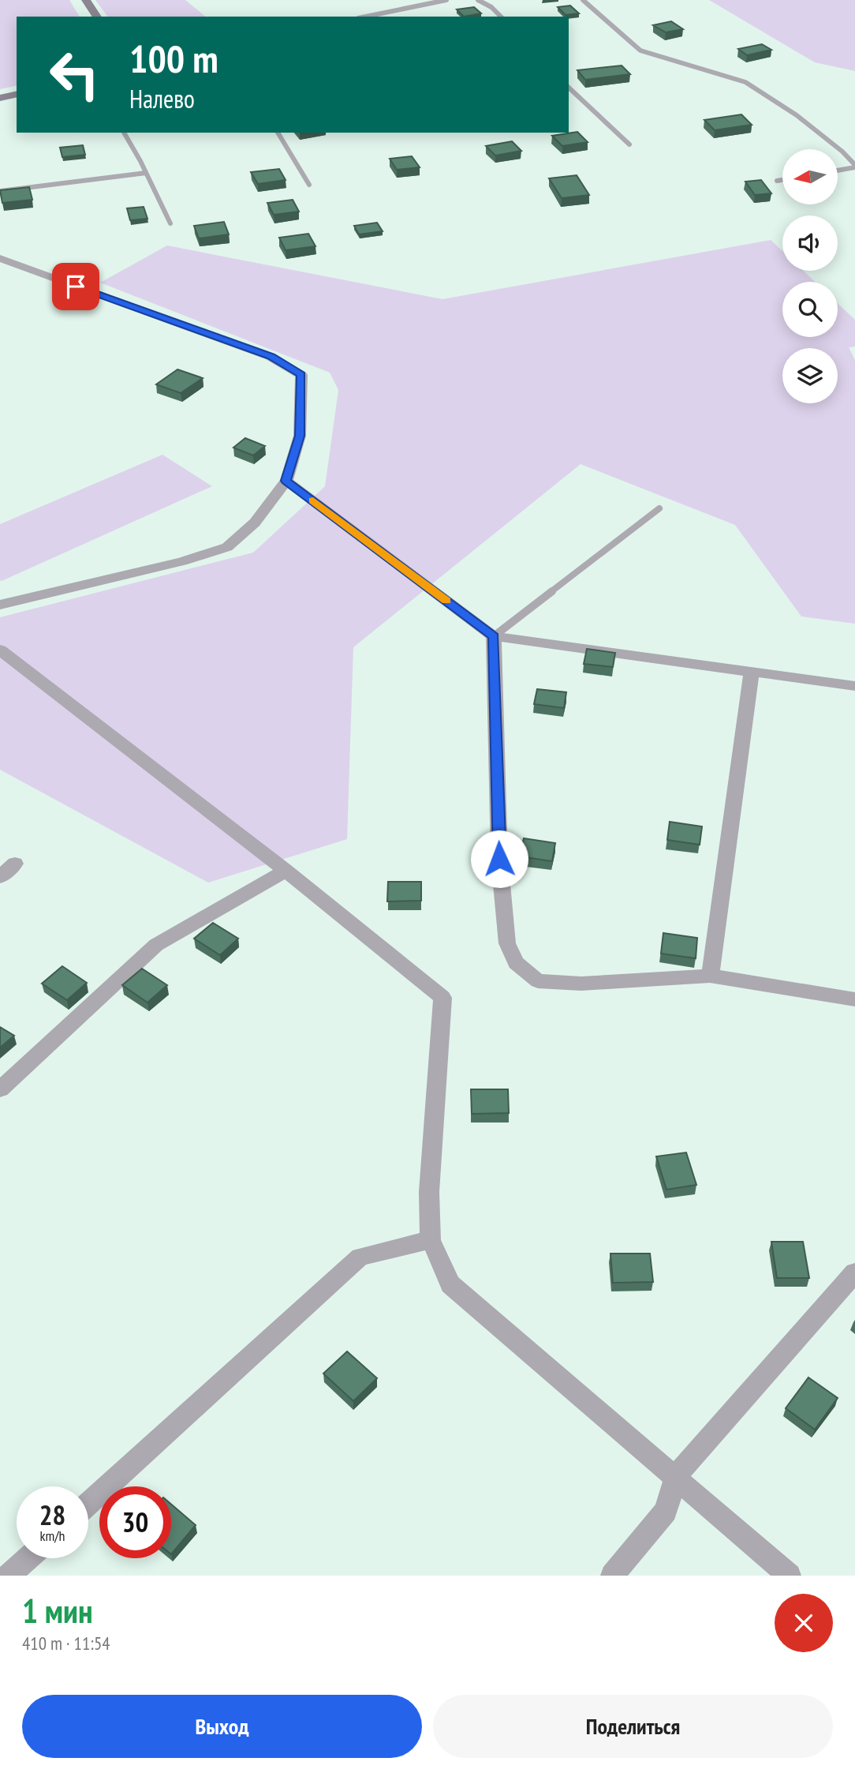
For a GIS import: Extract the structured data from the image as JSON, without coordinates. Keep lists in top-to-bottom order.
{
  "north": "left",
  "page": {
    "turn": ["100 m", "Налево"],
    "speed": "28 km/h",
    "limit": "30",
    "heading": ["1 мин", "410 m · 11:54"],
    "buttons": ["Выход", "Поделиться"]
  }
}
